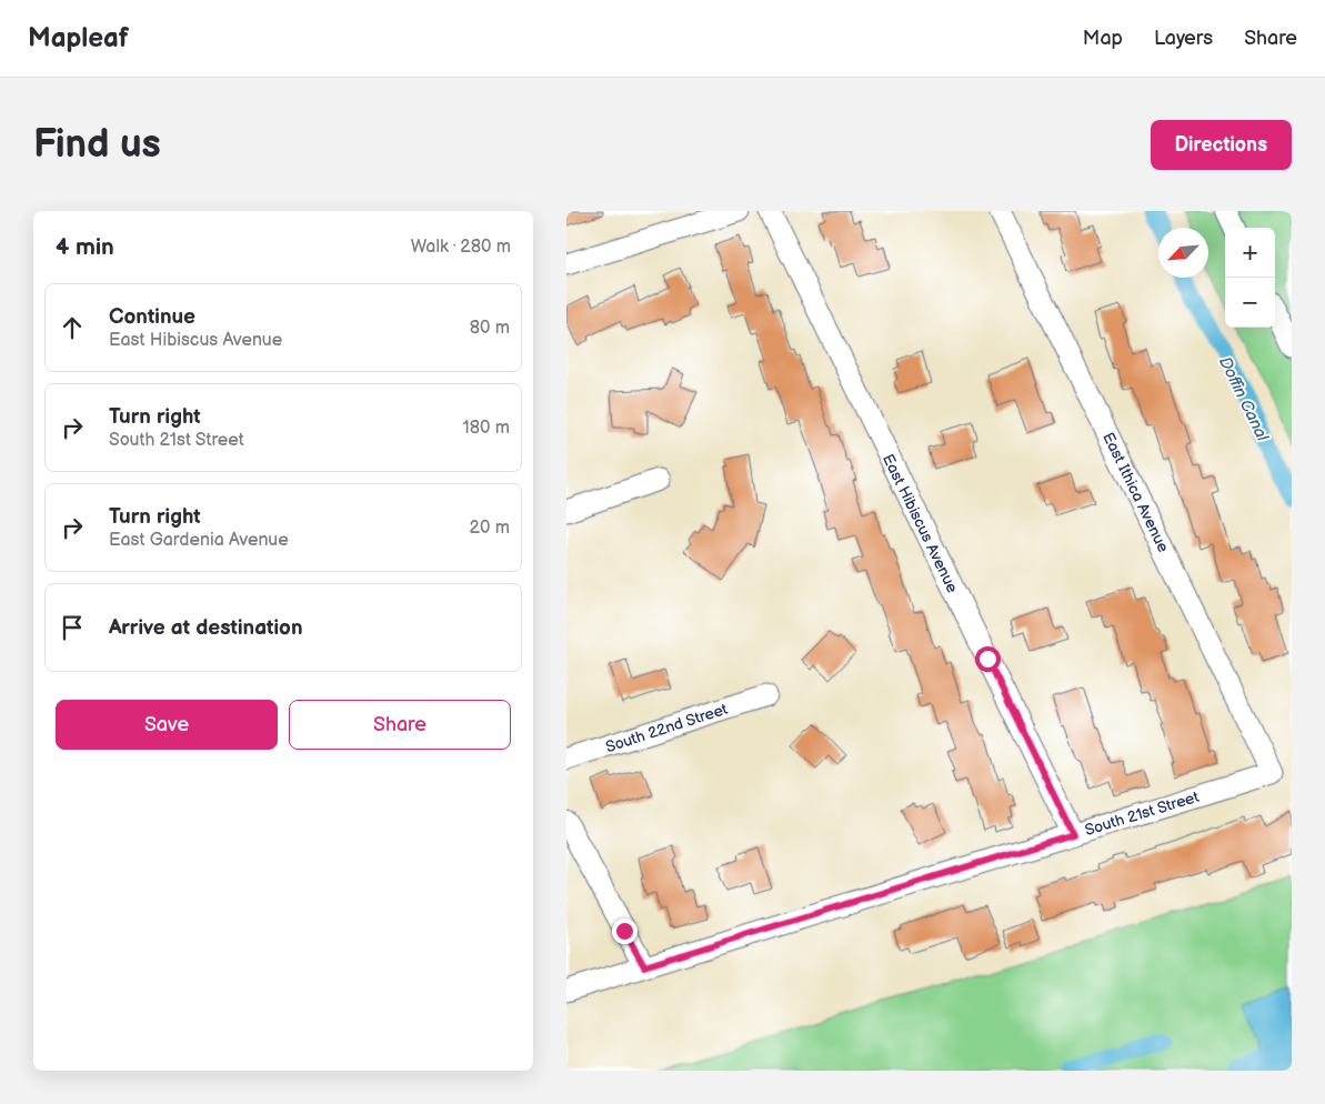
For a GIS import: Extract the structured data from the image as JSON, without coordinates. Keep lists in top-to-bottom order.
{
  "streets": {
    "street": [
      "East Ithica Avenue",
      "East Hibiscus Avenue",
      "South 22nd Street",
      "South 21st Street"
    ]
  },
  "crossings": [
    ["East Ithica Avenue", "South 21st Street"],
    ["East Hibiscus Avenue", "South 21st Street"]
  ],
  "water": ["Doffin Canal"],
  "north": "bottom left",
  "page": {
    "header": "Mapleaf",
    "nav": ["Map", "Layers", "Share"],
    "buttons": [
      "Directions",
      ["Save", "Share"]
    ],
    "title": "Find us",
    "heading": ["4 min", "Walk · 280 m"],
    "map_buttons": ["+", "−"],
    "list": [
      ["Continue", "East Hibiscus Avenue", "80 m"],
      ["Turn right", "South 21st Street", "180 m"],
      ["Turn right", "East Gardenia Avenue", "20 m"],
      "Arrive at destination"
    ]
  }
}
